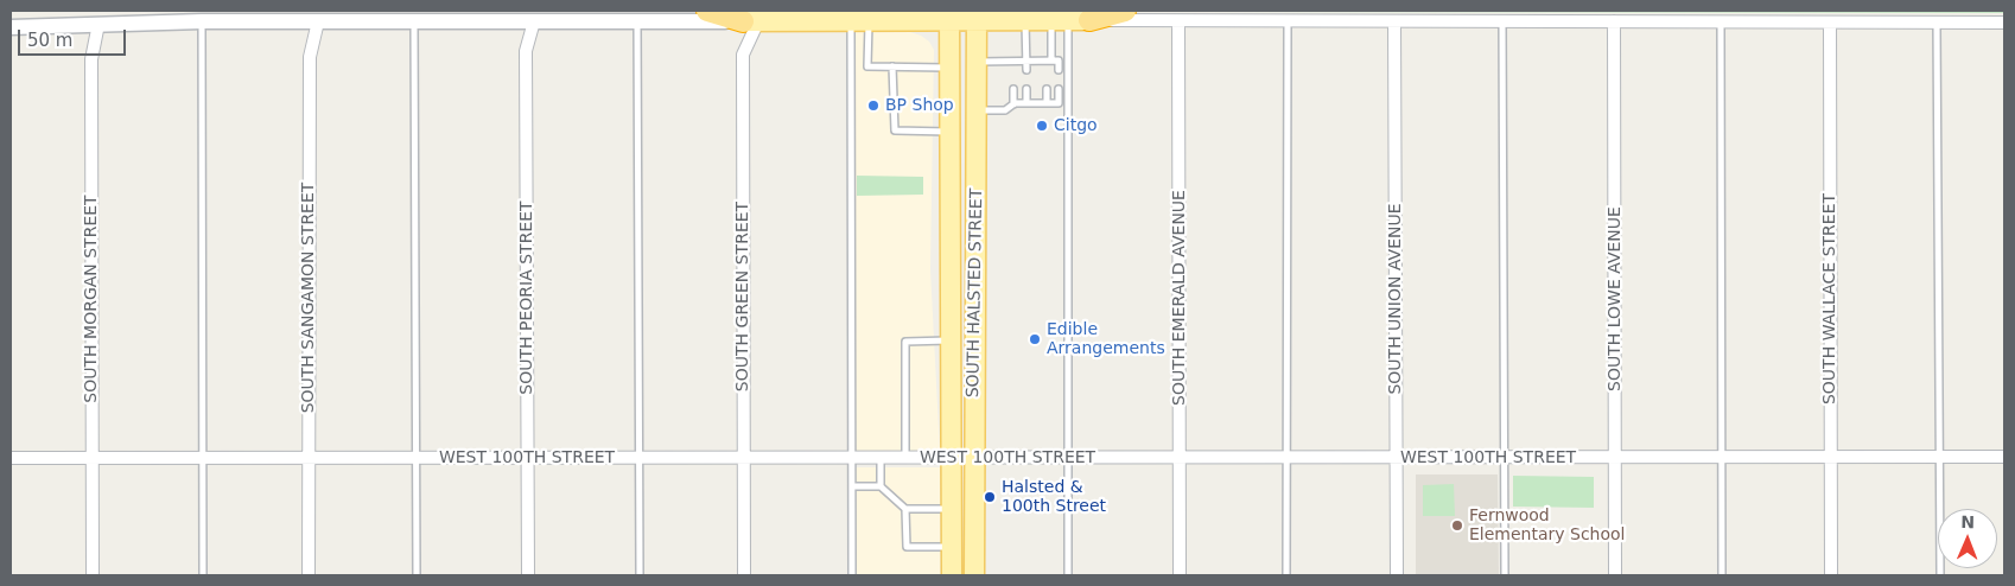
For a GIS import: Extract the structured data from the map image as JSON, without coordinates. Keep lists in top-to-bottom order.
{
  "streets": {
    "main road": ["SOUTH HALSTED STREET"],
    "street": [
      "SOUTH GREEN STREET",
      "SOUTH SANGAMON STREET",
      "SOUTH PEORIA STREET",
      "SOUTH EMERALD AVENUE",
      "SOUTH MORGAN STREET",
      "SOUTH UNION AVENUE",
      "SOUTH LOWE AVENUE",
      "SOUTH WALLACE STREET",
      "WEST 100TH STREET"
    ]
  },
  "crossings": [
    ["SOUTH HALSTED STREET", "WEST 100TH STREET"],
    ["SOUTH GREEN STREET", "WEST 100TH STREET"],
    ["SOUTH SANGAMON STREET", "WEST 100TH STREET"],
    ["SOUTH PEORIA STREET", "WEST 100TH STREET"],
    ["SOUTH EMERALD AVENUE", "WEST 100TH STREET"],
    ["SOUTH MORGAN STREET", "WEST 100TH STREET"],
    ["SOUTH UNION AVENUE", "WEST 100TH STREET"],
    ["SOUTH LOWE AVENUE", "WEST 100TH STREET"],
    ["SOUTH WALLACE STREET", "WEST 100TH STREET"]
  ],
  "places": [
    "BP Shop",
    "Citgo",
    "Edible Arrangements",
    "Halsted & 100th Street",
    "Fernwood Elementary School"
  ],
  "scale_bar": "50 m",
  "north": "top"
}
